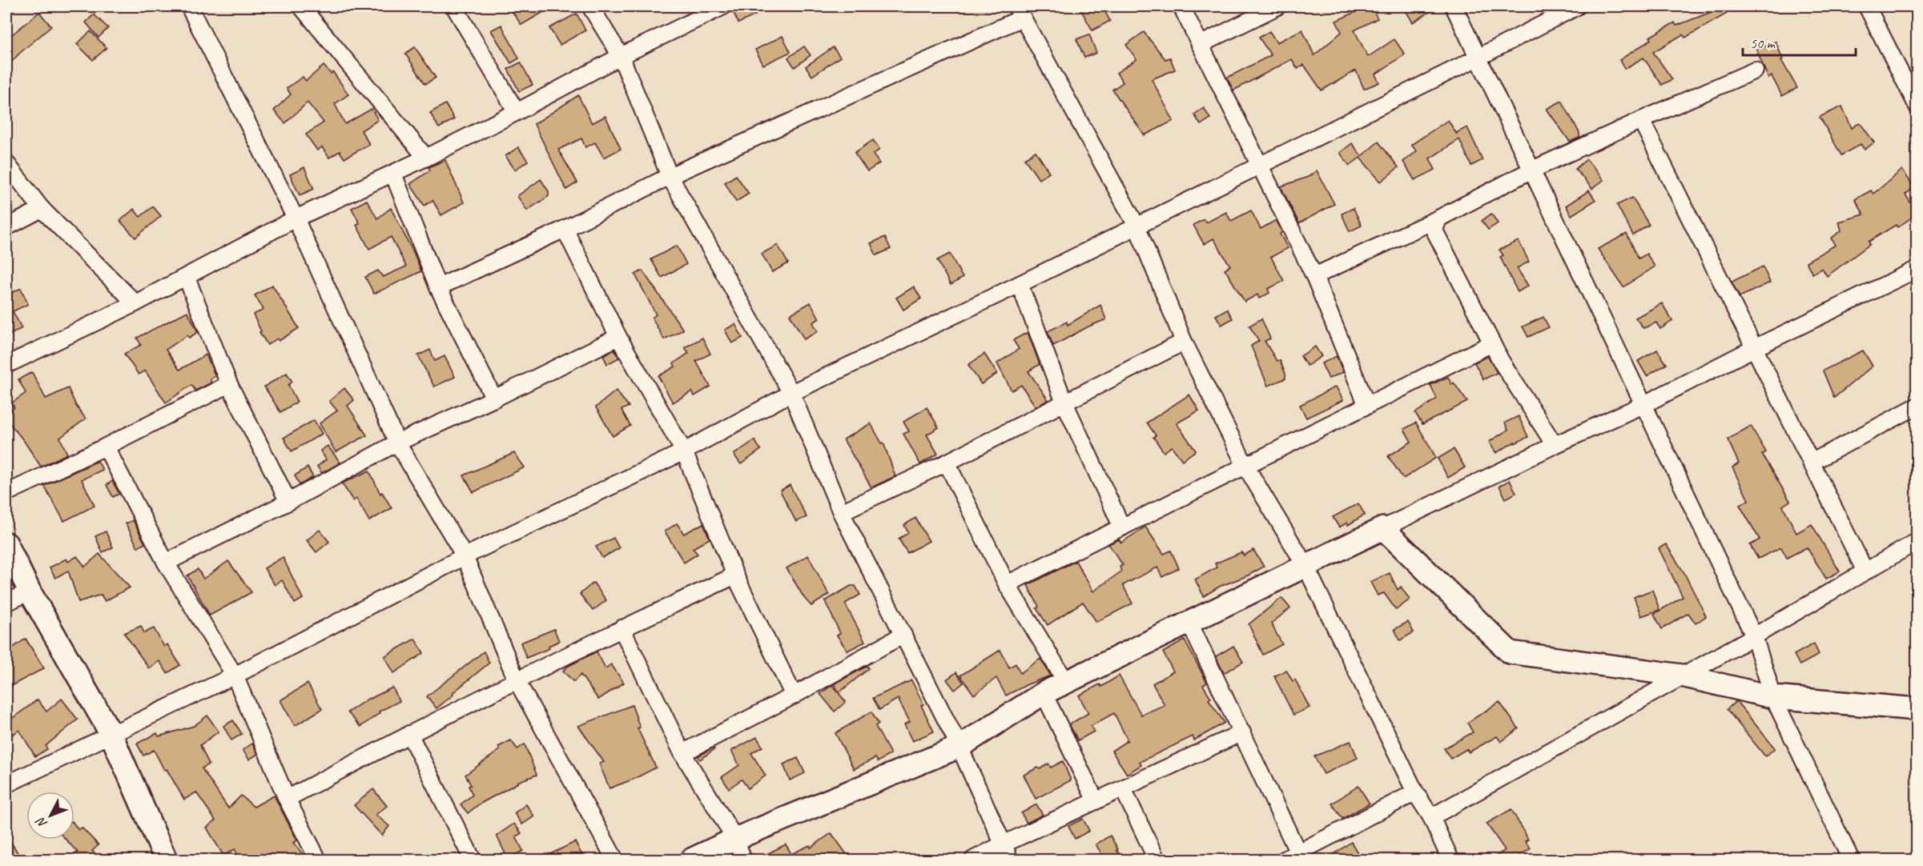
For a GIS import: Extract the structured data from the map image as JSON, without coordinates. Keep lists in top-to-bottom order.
{
  "scale_bar": "50 m",
  "north": "bottom left"
}
